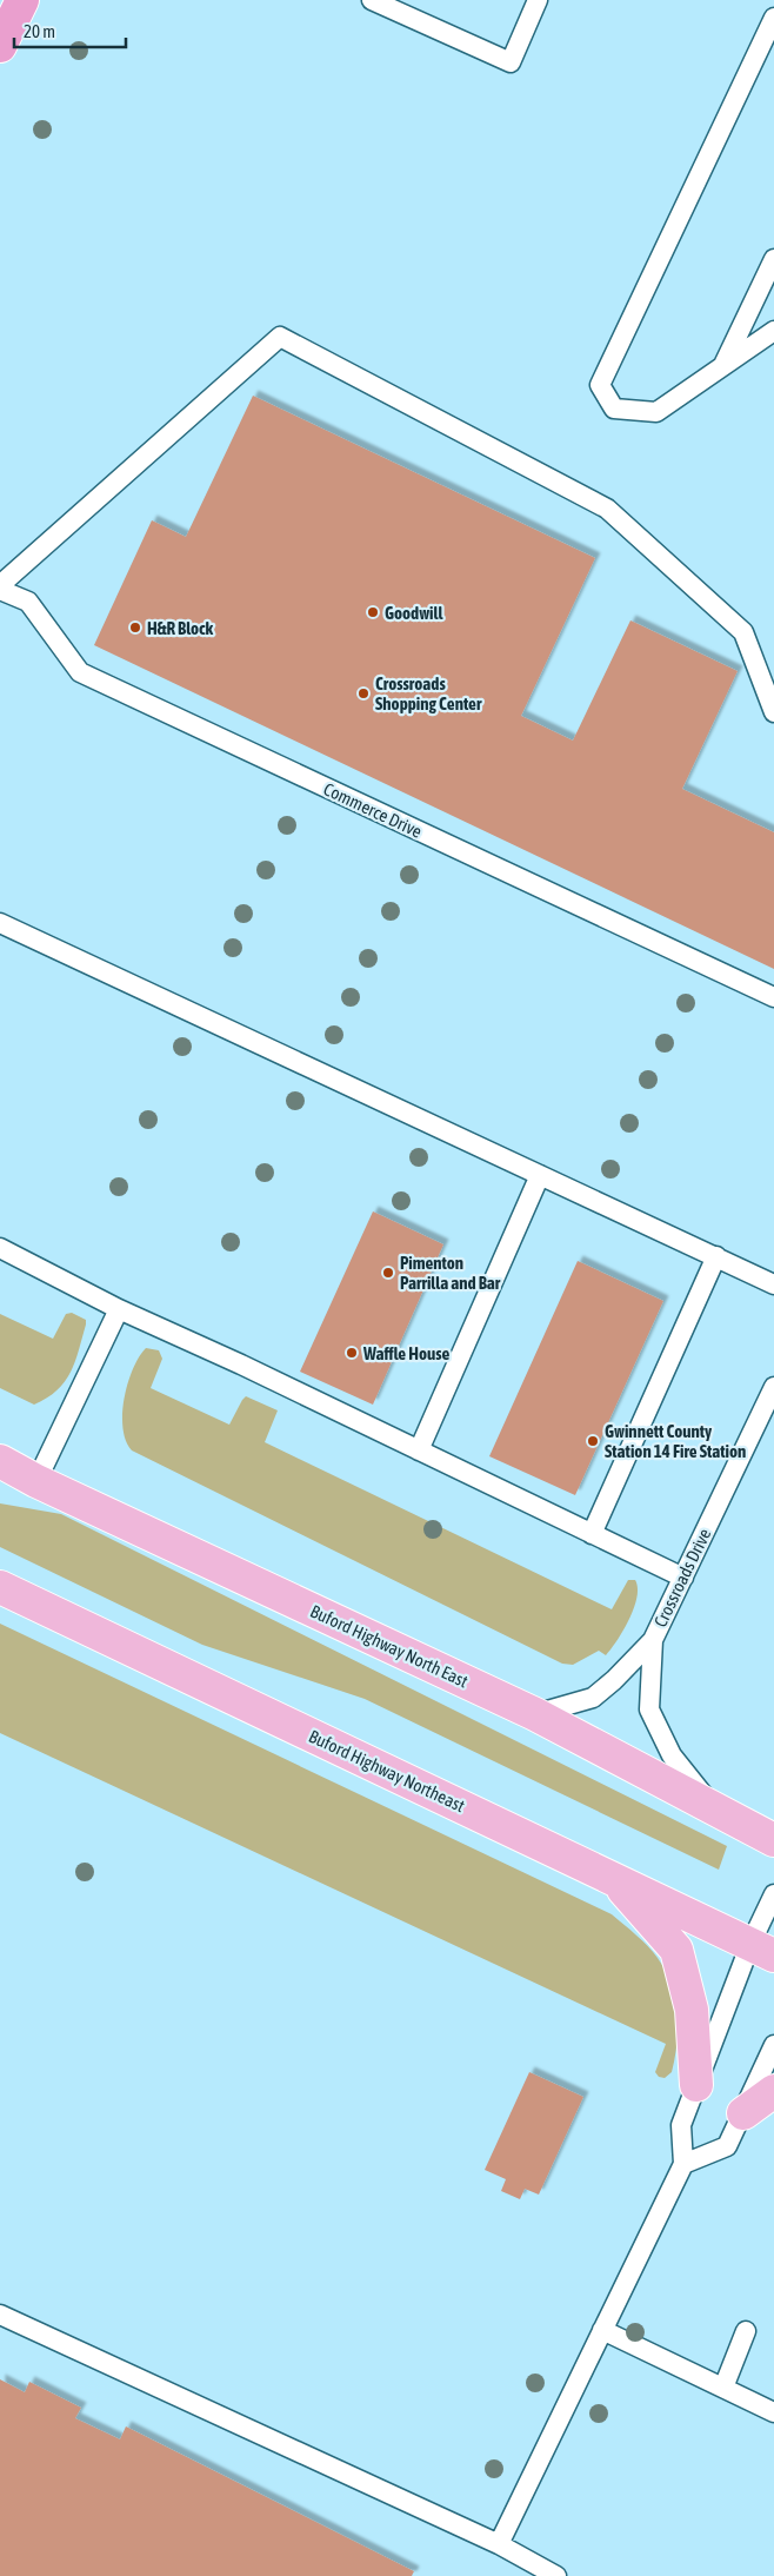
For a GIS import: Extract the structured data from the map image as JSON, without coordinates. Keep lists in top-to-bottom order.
{
  "streets": {
    "main road": ["Buford Highway North East", "Buford Highway Northeast"],
    "lane": ["Commerce Drive", "Crossroads Drive"]
  },
  "crossings": [
    ["Crossroads Drive", "Buford Highway North East"]
  ],
  "places": [
    "Goodwill",
    "H&R Block",
    "Crossroads Shopping Center",
    "Pimenton Parrilla and Bar",
    "Waffle House",
    "Gwinnett County Station 14 Fire Station"
  ],
  "scale_bar": "20 m"
}
